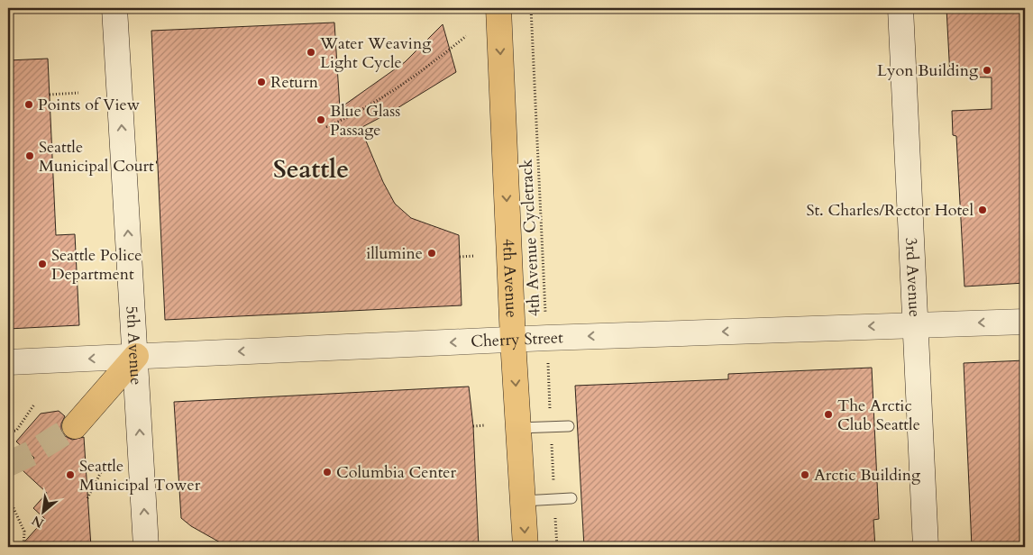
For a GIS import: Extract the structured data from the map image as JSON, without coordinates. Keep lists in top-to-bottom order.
{
  "streets": {
    "main road": [
      "4th Avenue",
      "3rd Avenue",
      "Cherry Street",
      "5th Avenue"
    ],
    "path": ["4th Avenue Cycletrack"]
  },
  "crossings": [
    ["4th Avenue Cycletrack", "Cherry Street"],
    ["4th Avenue", "Cherry Street"],
    ["3rd Avenue", "Cherry Street"],
    ["Cherry Street", "5th Avenue"]
  ],
  "one_way": ["4th Avenue", "Cherry Street", "5th Avenue"],
  "districts": ["Seattle"],
  "places": [
    "Water Weaving Light Cycle",
    "Lyon Building",
    "Return",
    "Points of View",
    "Blue Glass Passage",
    "Seattle Municipal Court",
    "St. Charles/Rector Hotel",
    "illumine",
    "Seattle Police Department",
    "The Arctic Club Seattle",
    "Columbia Center",
    "Seattle Municipal Tower",
    "Arctic Building"
  ],
  "north": "bottom left"
}
